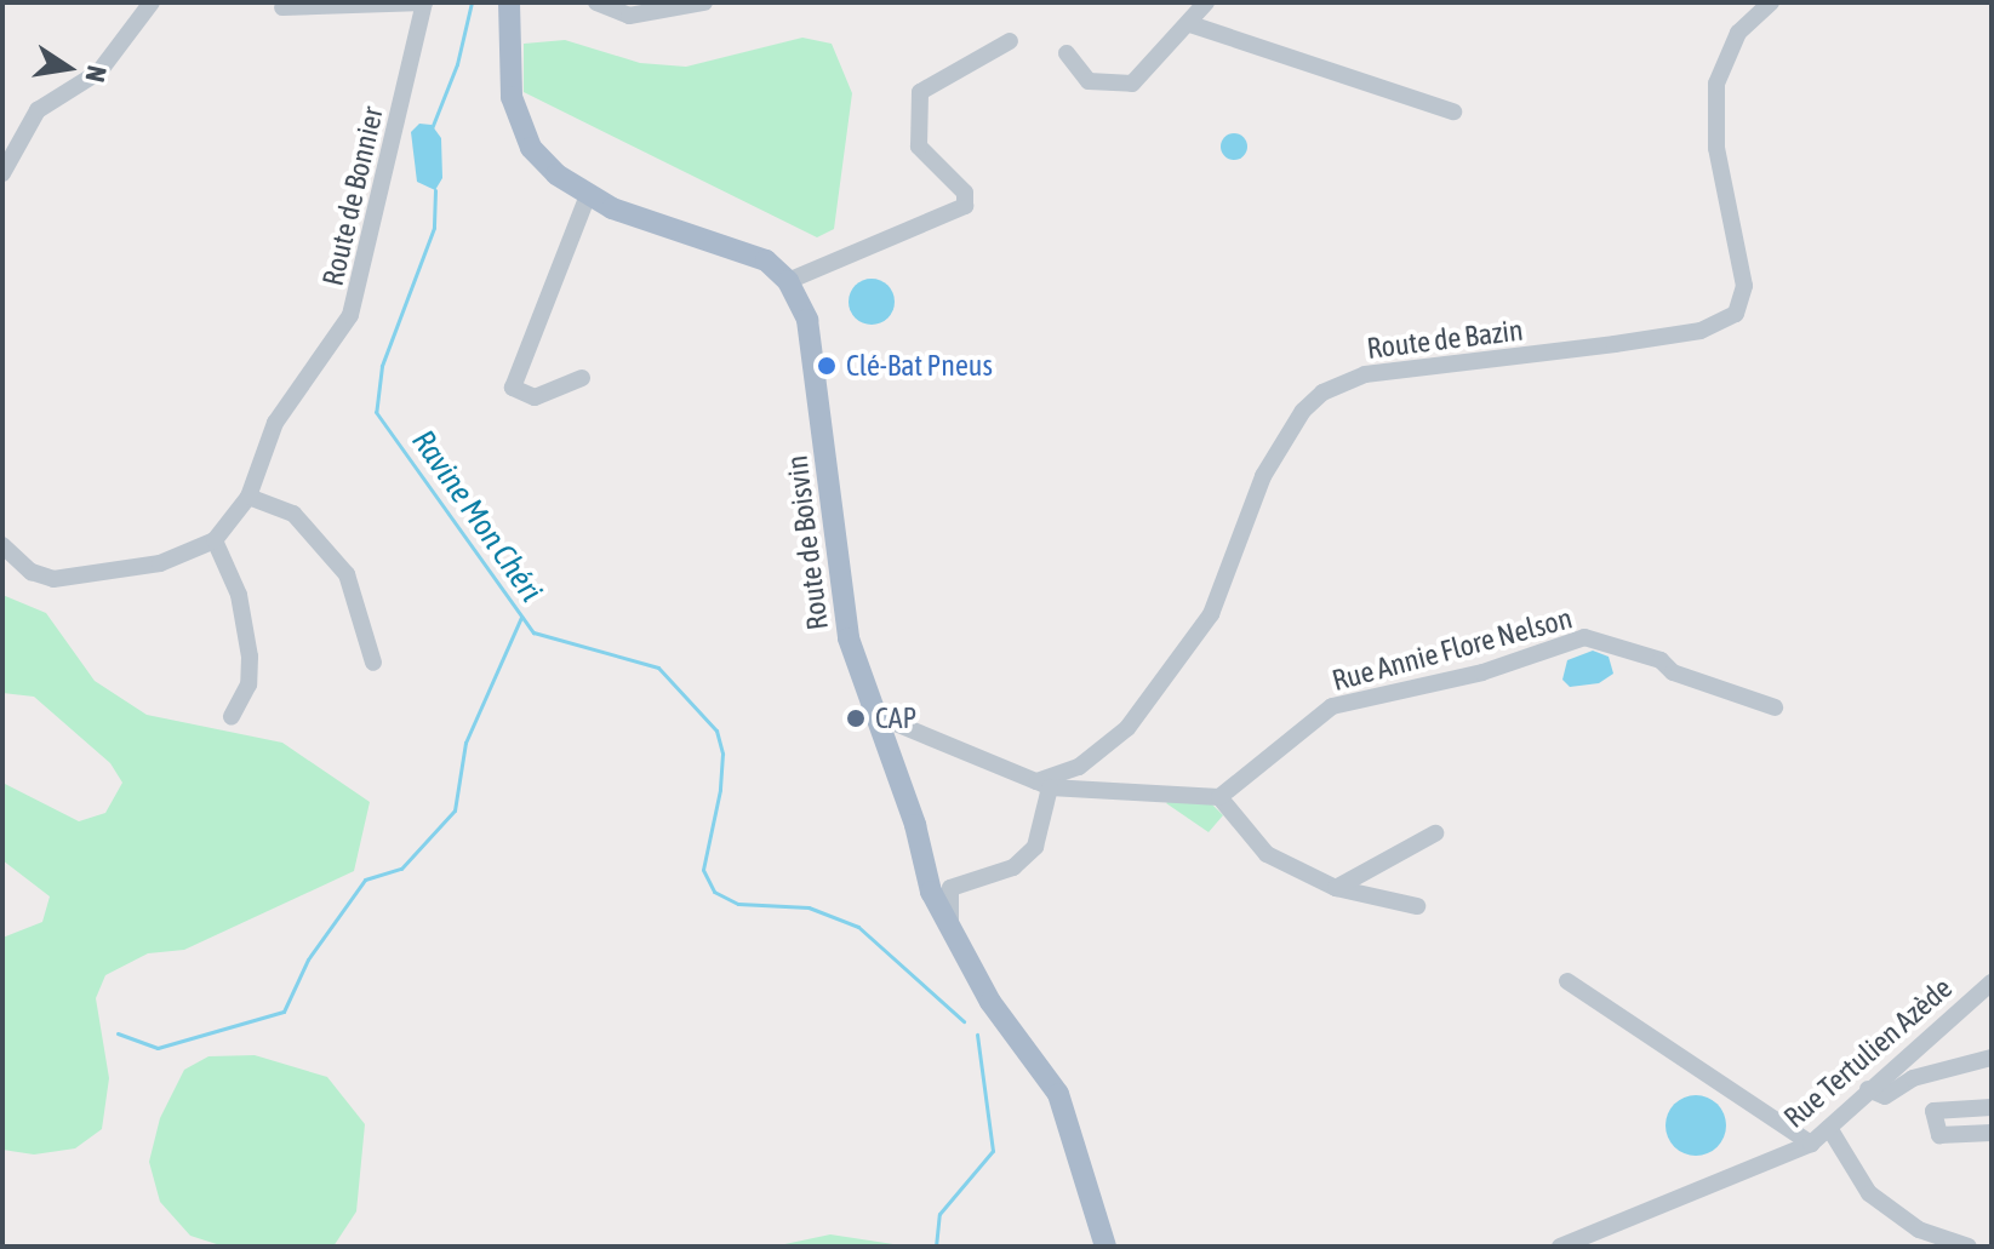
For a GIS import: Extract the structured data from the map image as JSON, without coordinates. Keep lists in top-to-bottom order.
{
  "streets": {
    "main road": ["Route de Boisvin"],
    "street": [
      "Route de Bonnier",
      "Route de Bazin",
      "Rue Annie Flore Nelson",
      "Rue Tertulien Azède"
    ]
  },
  "water": ["Ravine Mon Chéri"],
  "places": ["Clé-Bat Pneus", "CAP"],
  "north": "right"
}
